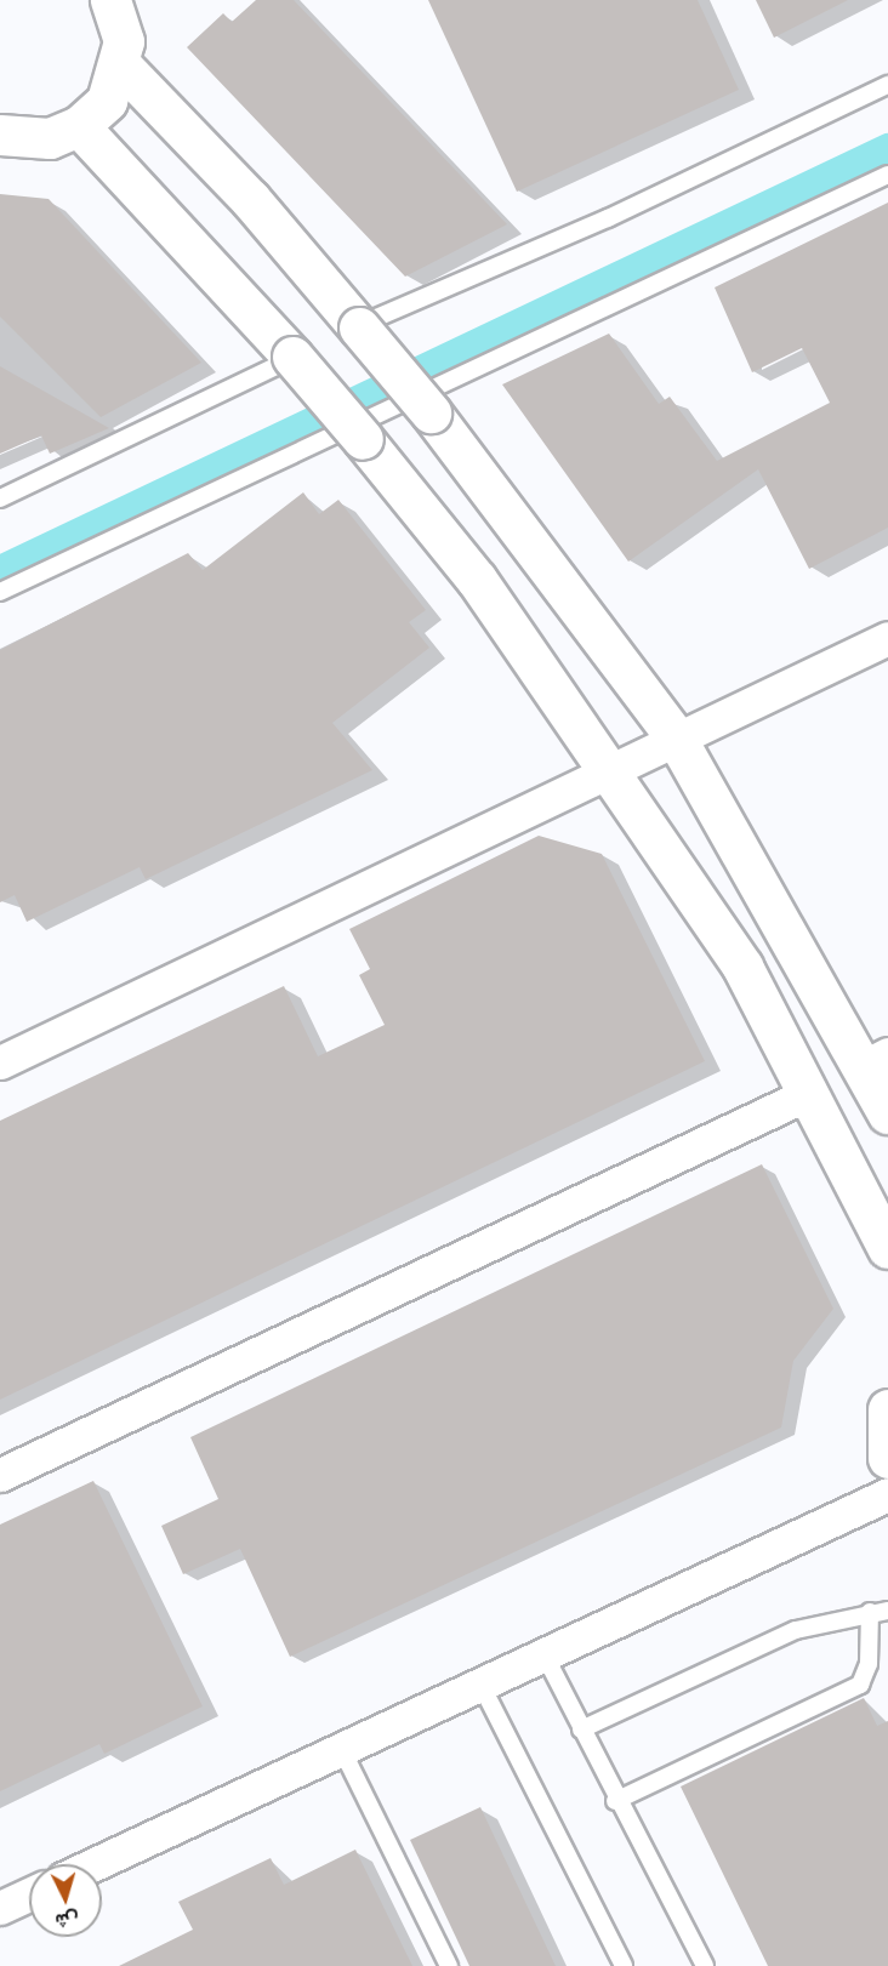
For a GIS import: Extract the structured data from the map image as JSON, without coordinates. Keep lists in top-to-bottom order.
{
  "north": "bottom"
}
